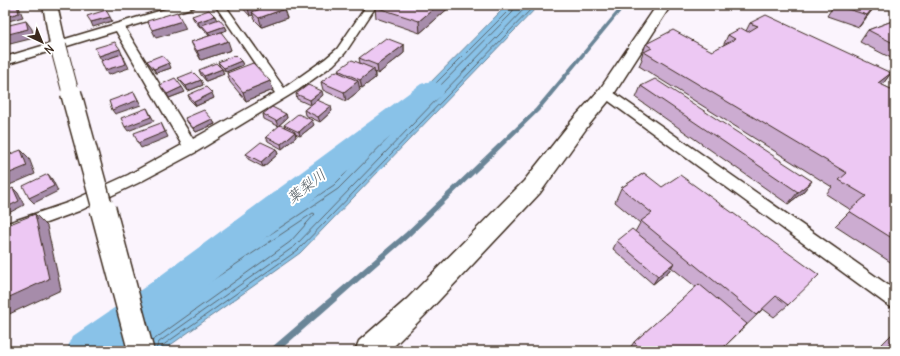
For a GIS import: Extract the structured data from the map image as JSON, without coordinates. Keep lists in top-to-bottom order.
{
  "water": ["葉梨川"],
  "north": "bottom right"
}
